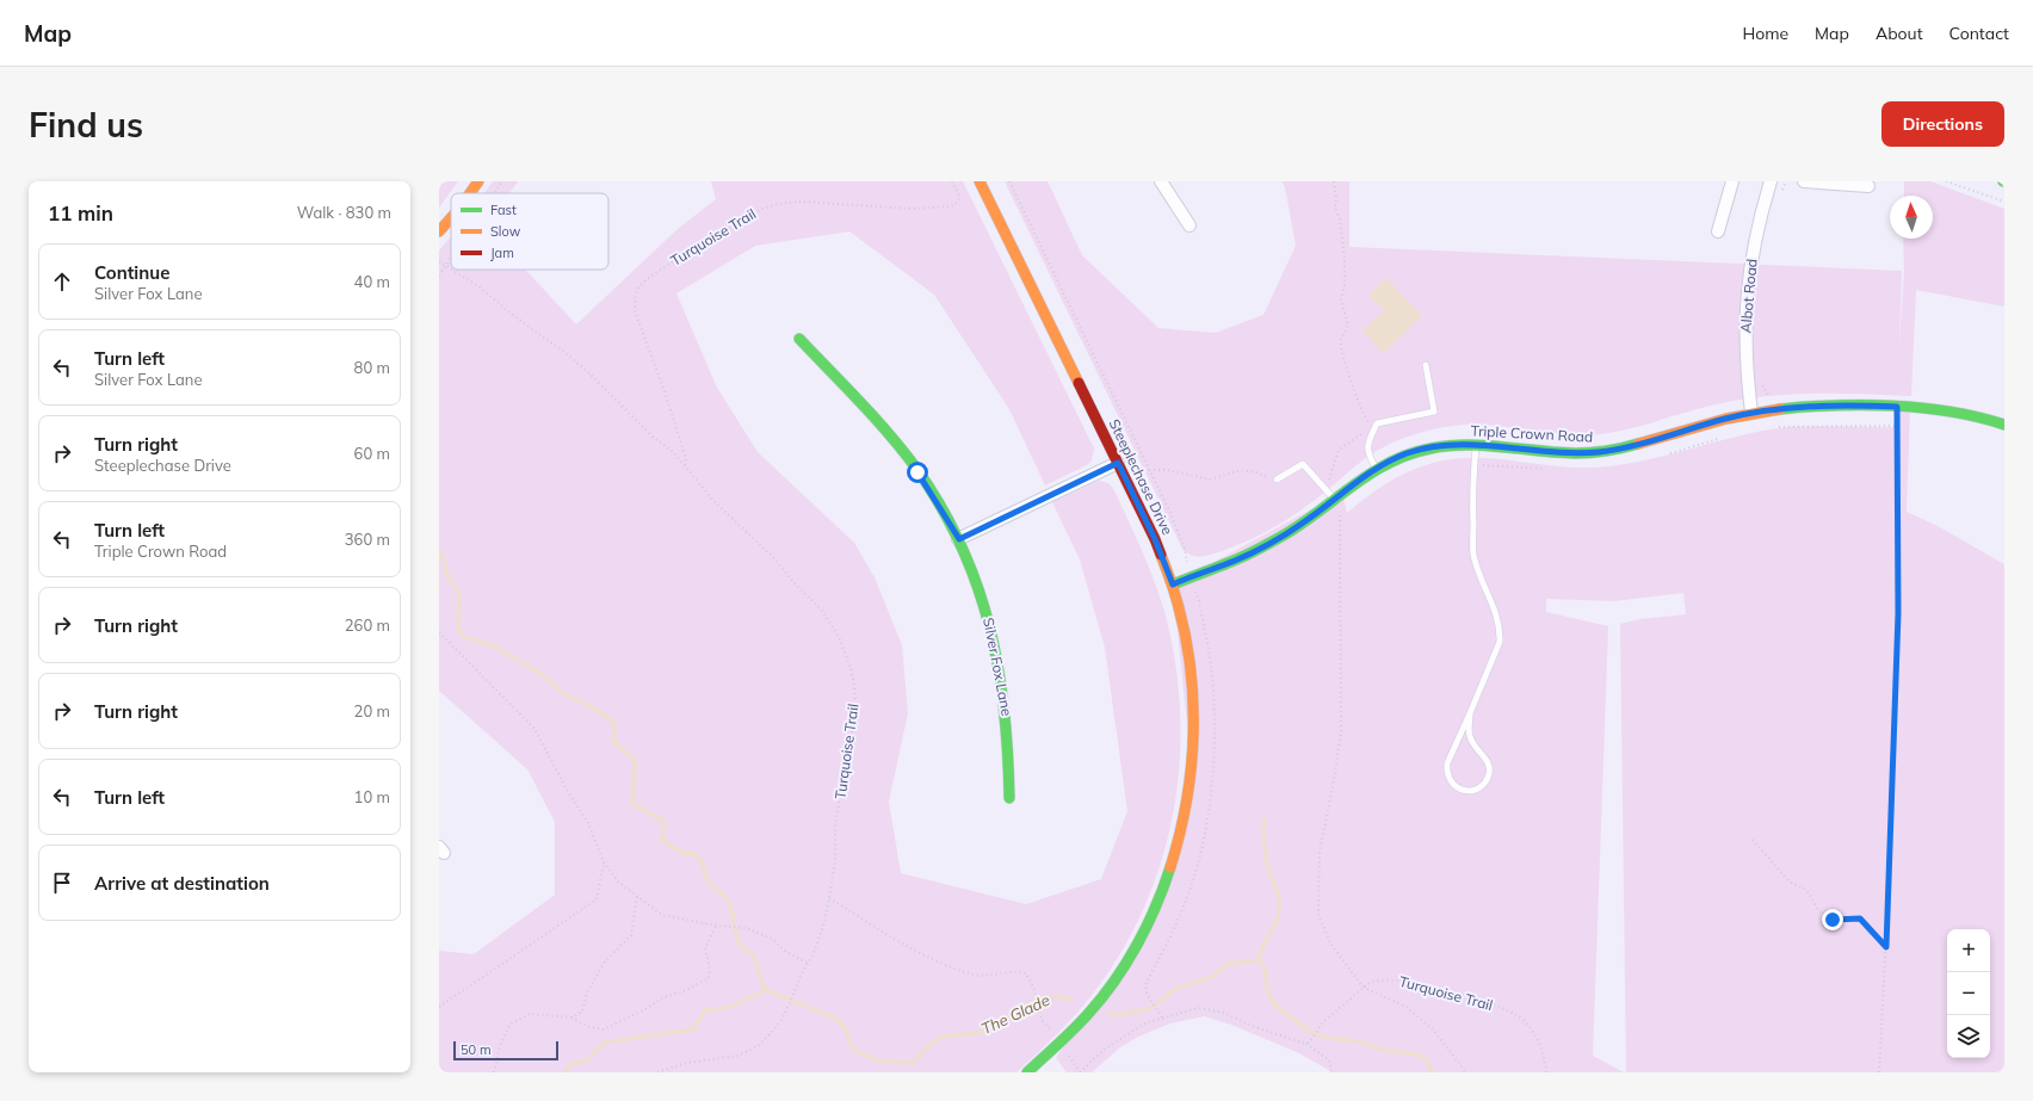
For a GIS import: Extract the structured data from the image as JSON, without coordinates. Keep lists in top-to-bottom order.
{
  "streets": {
    "street": [
      "Albot Road",
      "Triple Crown Road",
      "Steeplechase Drive",
      "Silver Fox Lane"
    ],
    "path": ["Turquoise Trail"]
  },
  "crossings": [
    ["Albot Road", "Triple Crown Road"],
    ["Triple Crown Road", "Steeplechase Drive"]
  ],
  "water": ["The Glade"],
  "legend": ["Fast", "Slow", "Jam"],
  "scale_bar": "50 m",
  "north": "top",
  "page": {
    "header": "Map",
    "nav": [
      "Home",
      "Map",
      "About",
      "Contact"
    ],
    "buttons": "Directions",
    "title": "Find us",
    "heading": ["11 min", "Walk · 830 m"],
    "list": [
      ["Continue", "Silver Fox Lane", "40 m"],
      ["Turn left", "Silver Fox Lane", "80 m"],
      ["Turn right", "Steeplechase Drive", "60 m"],
      ["Turn left", "Triple Crown Road", "360 m"],
      ["Turn right", "260 m"],
      ["Turn right", "20 m"],
      ["Turn left", "10 m"],
      "Arrive at destination"
    ],
    "map_buttons": ["+", "−"],
    "scale": "50 m"
  }
}
